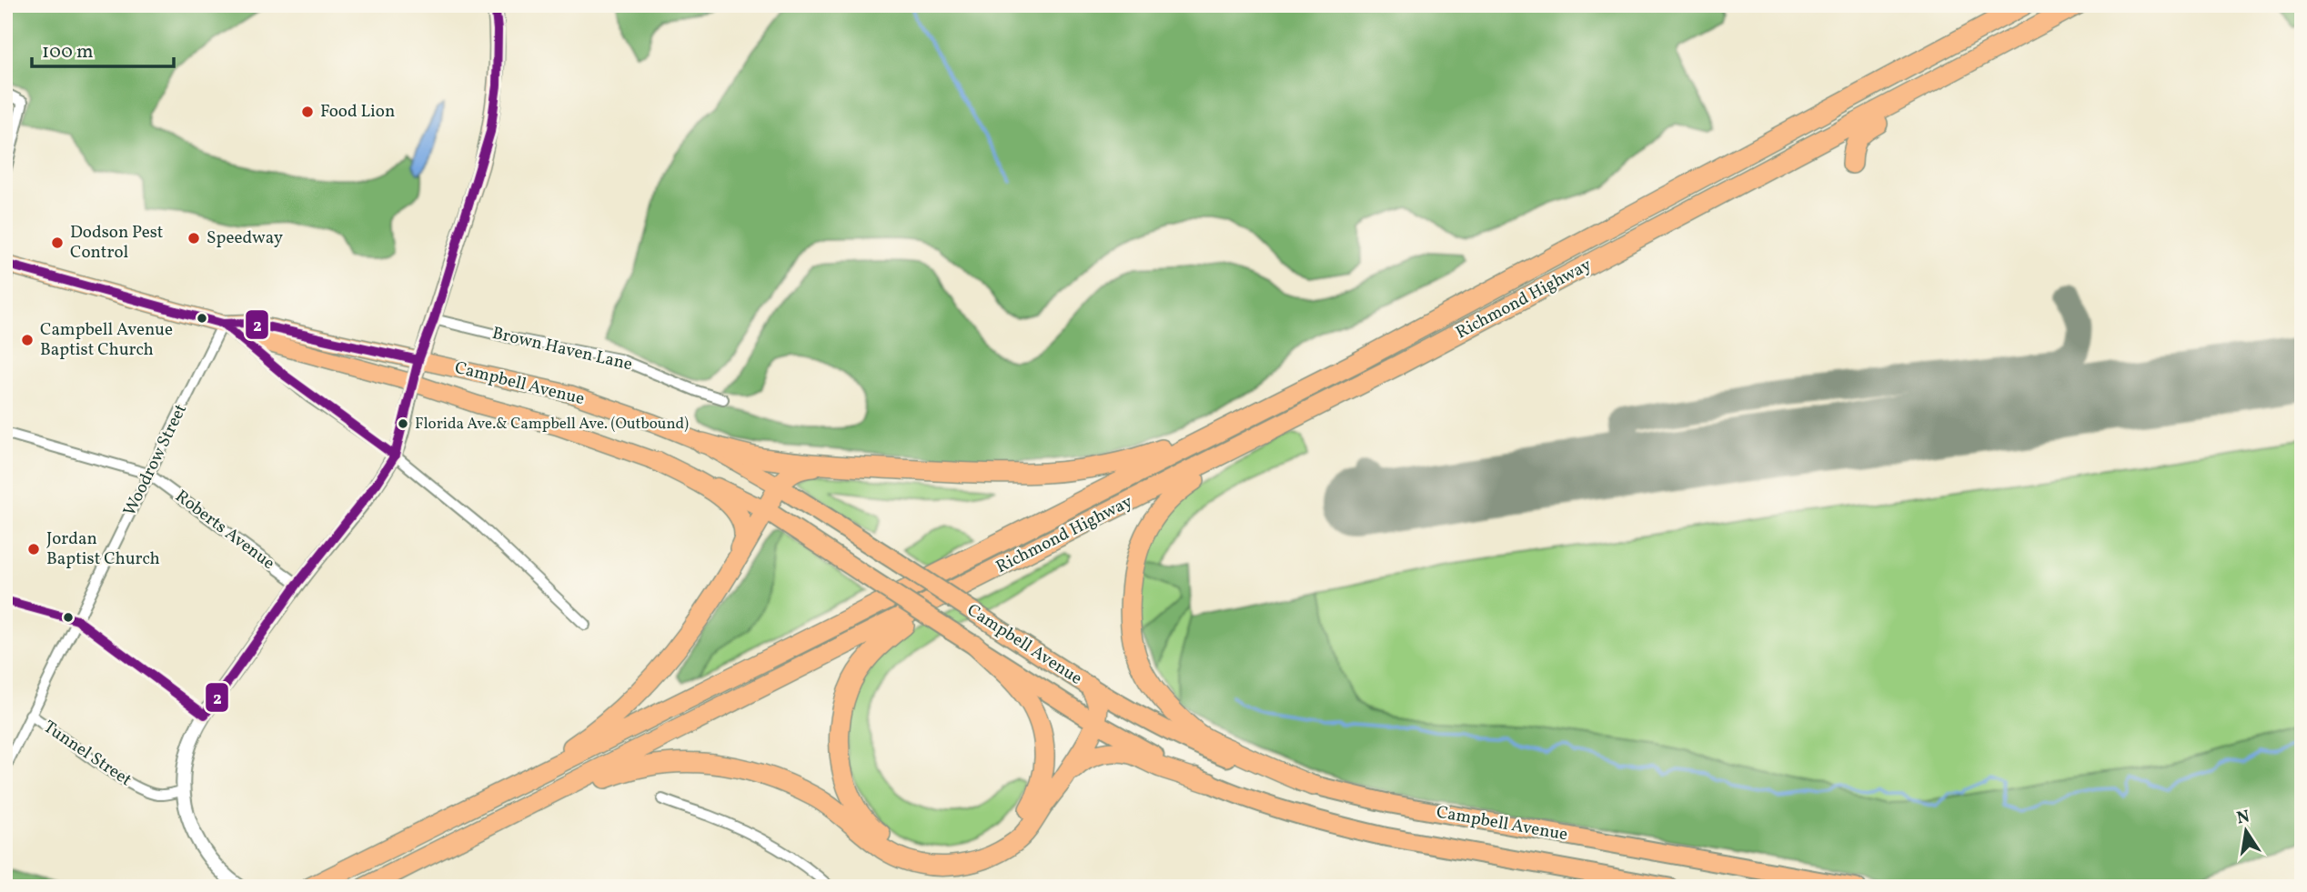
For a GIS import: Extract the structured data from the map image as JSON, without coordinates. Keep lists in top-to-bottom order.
{
  "streets": {
    "highway": ["Richmond Highway", "Campbell Avenue"],
    "street": [
      "Brown Haven Lane",
      "Woodrow Street",
      "Roberts Avenue",
      "Tunnel Street"
    ]
  },
  "crossings": [
    ["Campbell Avenue", "Woodrow Street"],
    ["Woodrow Street", "Roberts Avenue"],
    ["Woodrow Street", "Tunnel Street"]
  ],
  "places": [
    "Food Lion",
    "Speedway",
    "Dodson Pest Control",
    "Campbell Avenue Baptist Church",
    "Florida Ave.& Campbell Ave. (Outbound)",
    "Jordan Baptist Church"
  ],
  "lines": ["transit line 2"],
  "scale_bar": "100 m",
  "north": "top"
}
